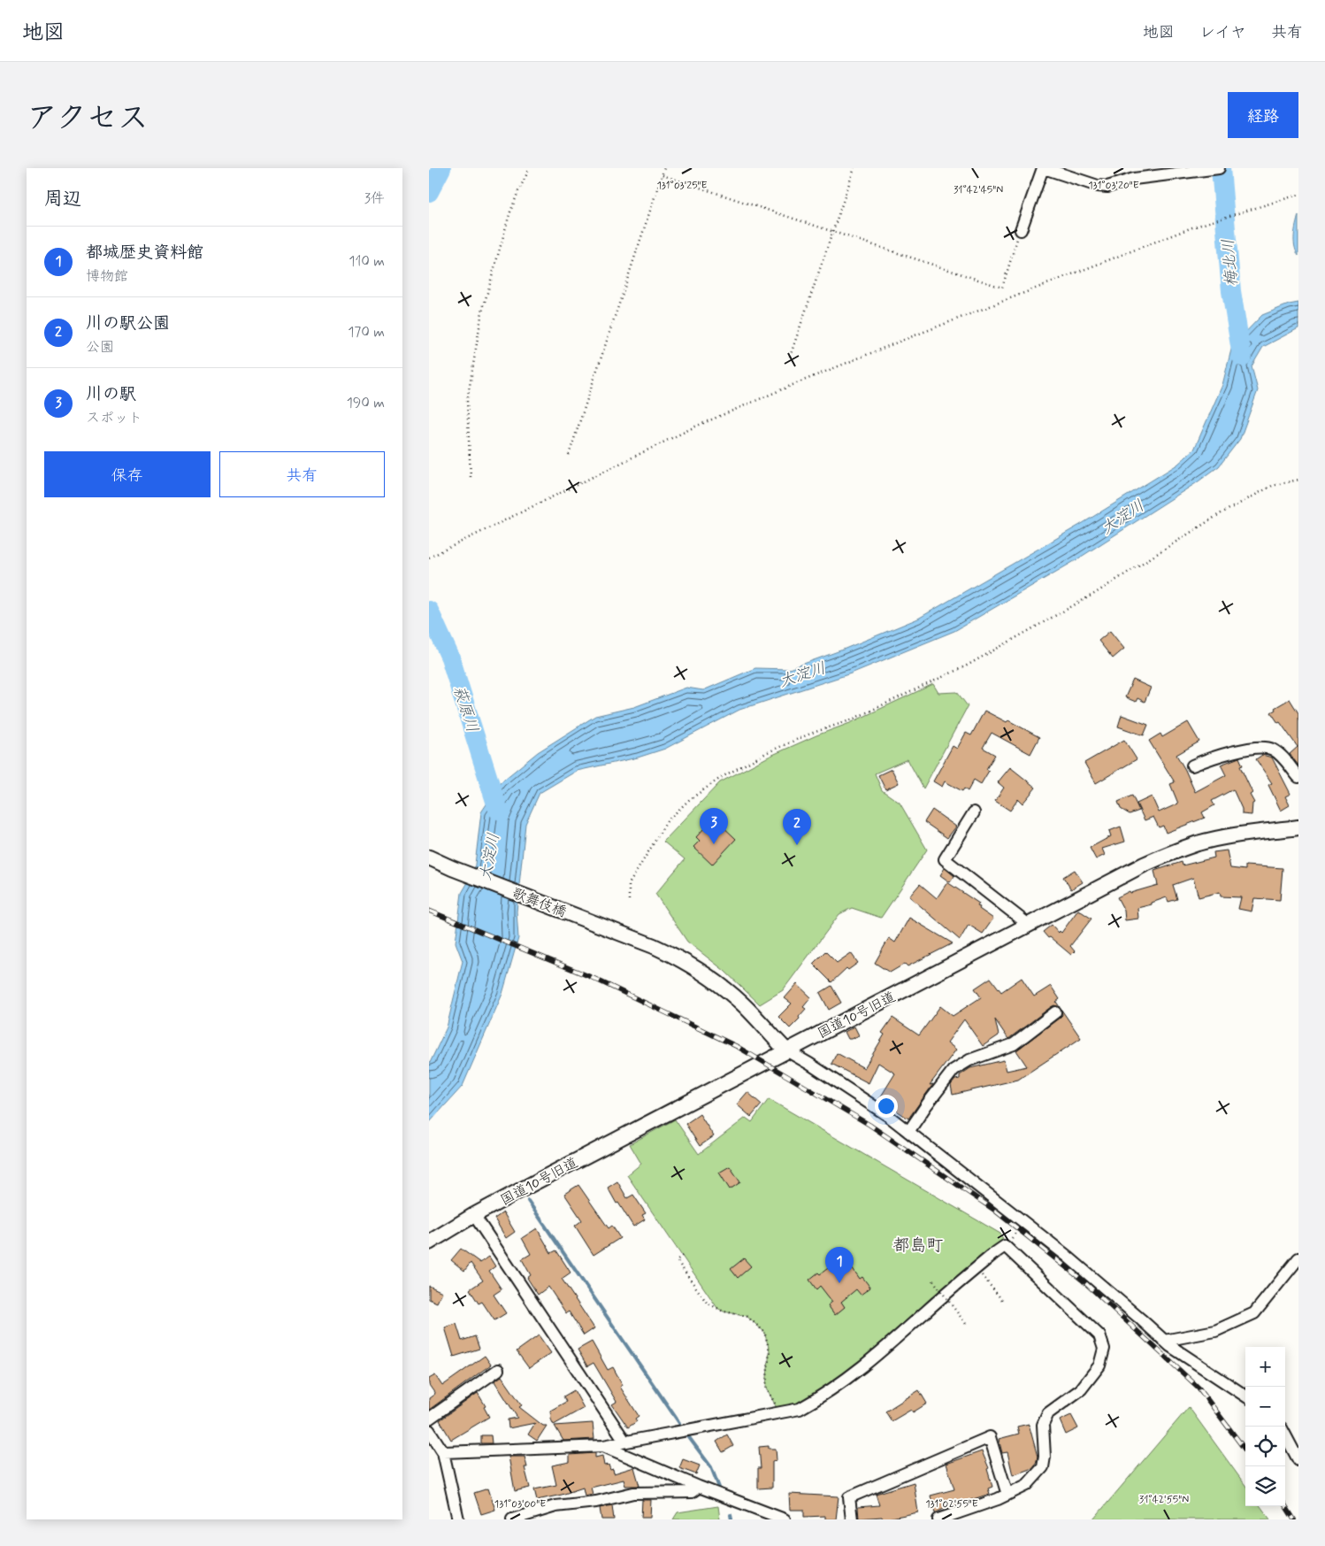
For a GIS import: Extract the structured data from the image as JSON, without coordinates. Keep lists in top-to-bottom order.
{
  "streets": {
    "street": ["歌舞伎橋", "国道10号旧道"]
  },
  "crossings": [
    ["歌舞伎橋", "国道10号旧道"]
  ],
  "districts": ["都島町"],
  "water": ["梅北川", "大淀川", "萩原川"],
  "page": {
    "header": "地図",
    "nav": ["地図", "レイヤ", "共有"],
    "title": "アクセス",
    "buttons": [
      "経路",
      ["保存", "共有"]
    ],
    "heading": ["周辺", "3件"],
    "list": [
      {
        "mark": "1",
        "name": "都城歴史資料館",
        "note": "博物館",
        "value": "110 m"
      },
      {
        "mark": "2",
        "name": "川の駅公園",
        "note": "公園",
        "value": "170 m"
      },
      {
        "mark": "3",
        "name": "川の駅",
        "note": "スポット",
        "value": "190 m"
      }
    ],
    "pins": ["3", "2", "1"],
    "map_buttons": ["+", "−"]
  },
  "coordinates": [
    "131°03'25\"E",
    "131°03'20\"E",
    "31°42'45\"N",
    "31°42'55\"N",
    "131°03'00\"E",
    "131°02'55\"E"
  ]
}
